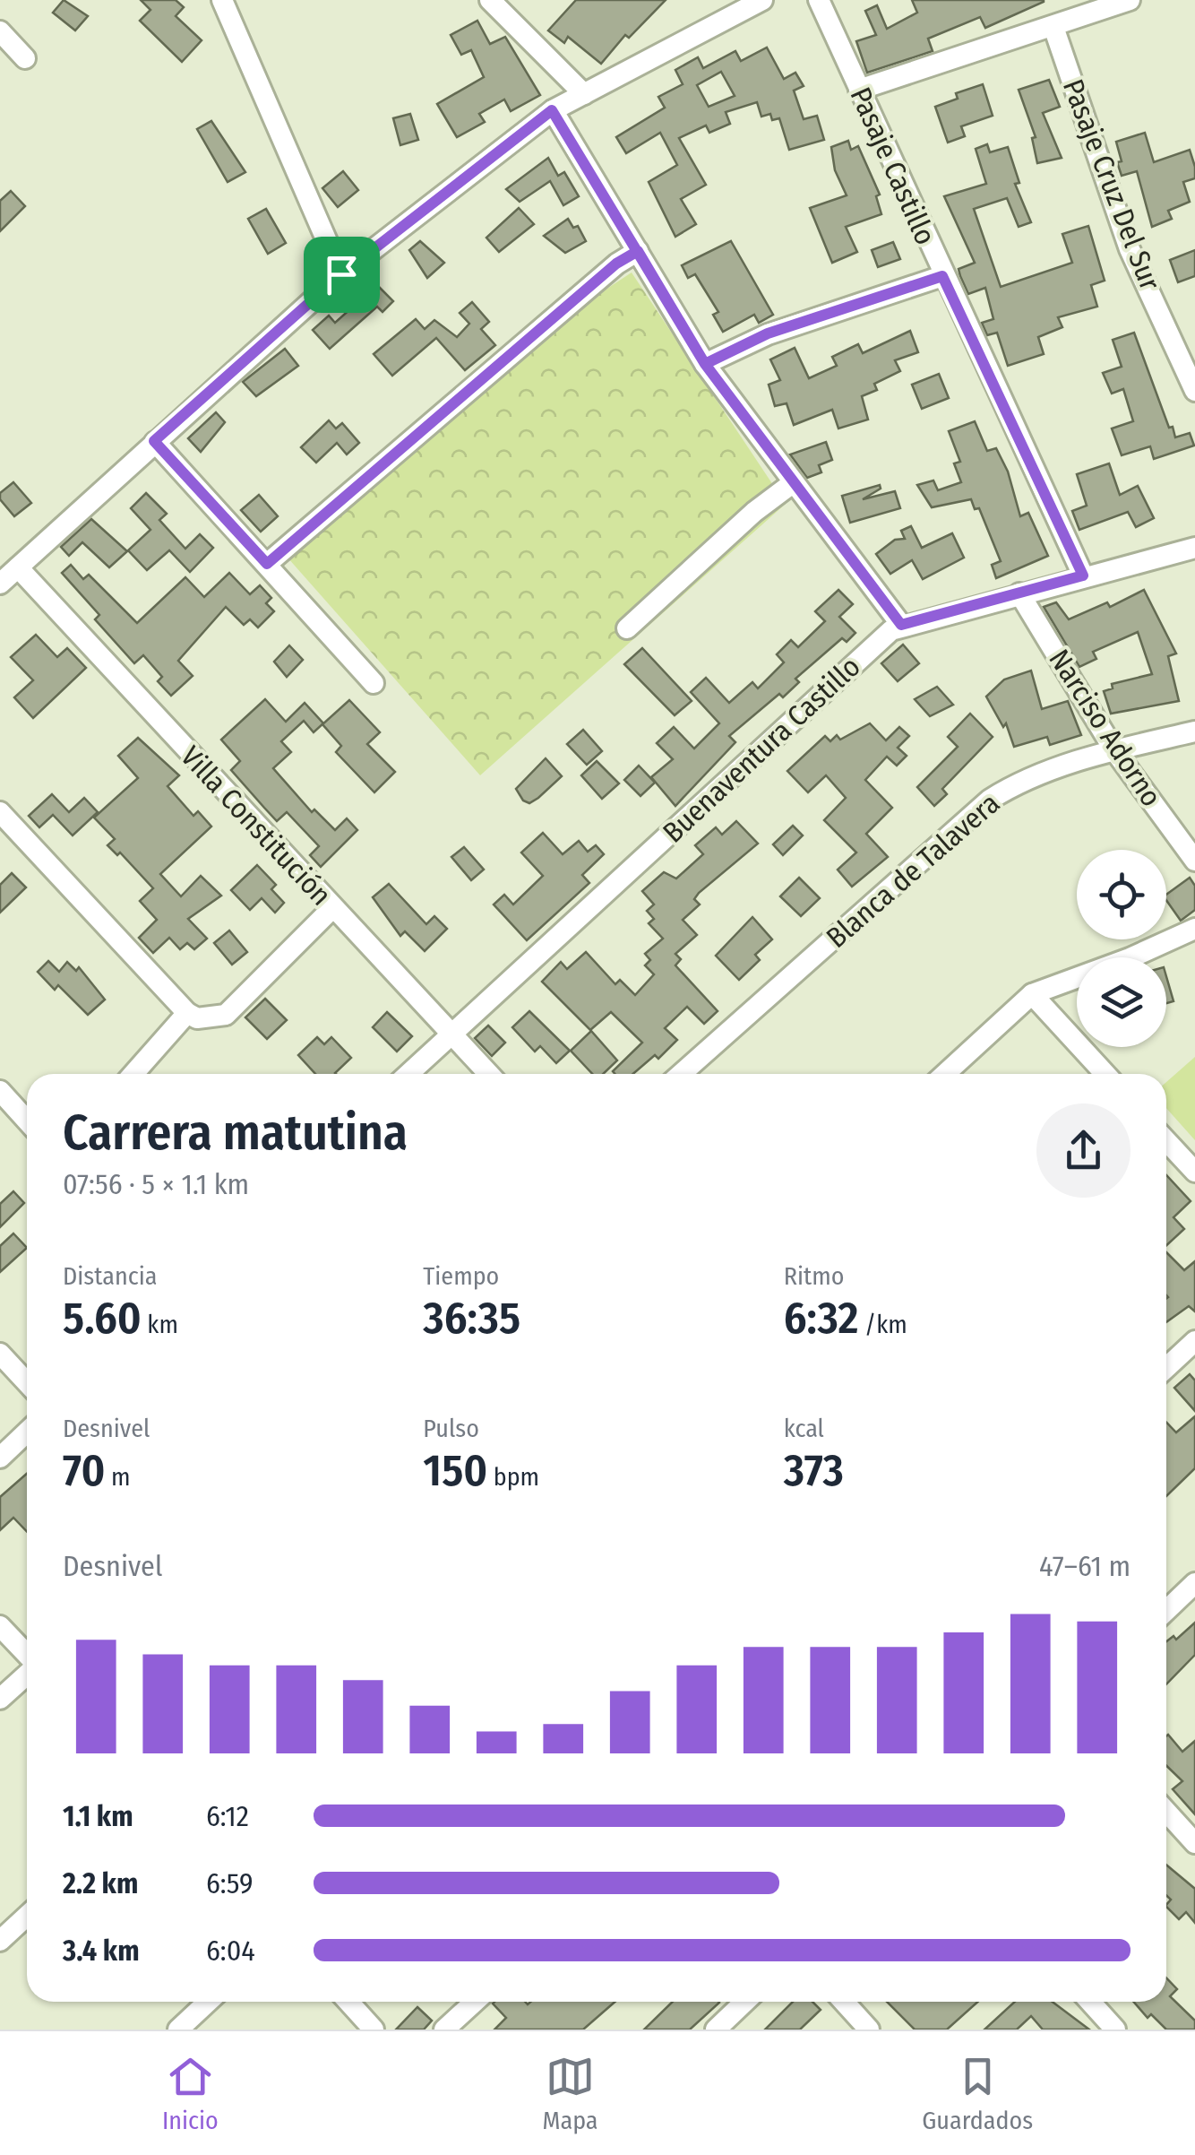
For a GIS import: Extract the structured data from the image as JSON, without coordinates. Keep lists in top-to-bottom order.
{
  "streets": {
    "street": [
      "Pasaje Castillo",
      "Pasaje Cruz Del Sur",
      "Narciso Adorno",
      "Buenaventura Castillo",
      "Villa Constitución",
      "Blanca de Talavera"
    ]
  },
  "crossings": [
    ["Pasaje Castillo", "Buenaventura Castillo"],
    ["Narciso Adorno", "Buenaventura Castillo"],
    ["Narciso Adorno", "Blanca de Talavera"],
    ["Buenaventura Castillo", "Villa Constitución"]
  ],
  "page": {
    "heading": ["Carrera matutina", "07:56 · 5 × 1.1 km"],
    "stats": [
      ["Distancia", "5.60 km"],
      ["Tiempo", "36:35"],
      ["Ritmo", "6:32 /km"],
      ["Desnivel", "70 m"],
      ["Pulso", "150 bpm"],
      ["kcal", "373"]
    ],
    "chart": ["Desnivel", "47–61 m"],
    "list": [
      {
        "name": "1.1 km",
        "note": "6:12"
      },
      {
        "name": "2.2 km",
        "note": "6:59"
      },
      {
        "name": "3.4 km",
        "note": "6:04"
      }
    ],
    "tabs": ["Inicio", "Mapa", "Guardados"]
  }
}
